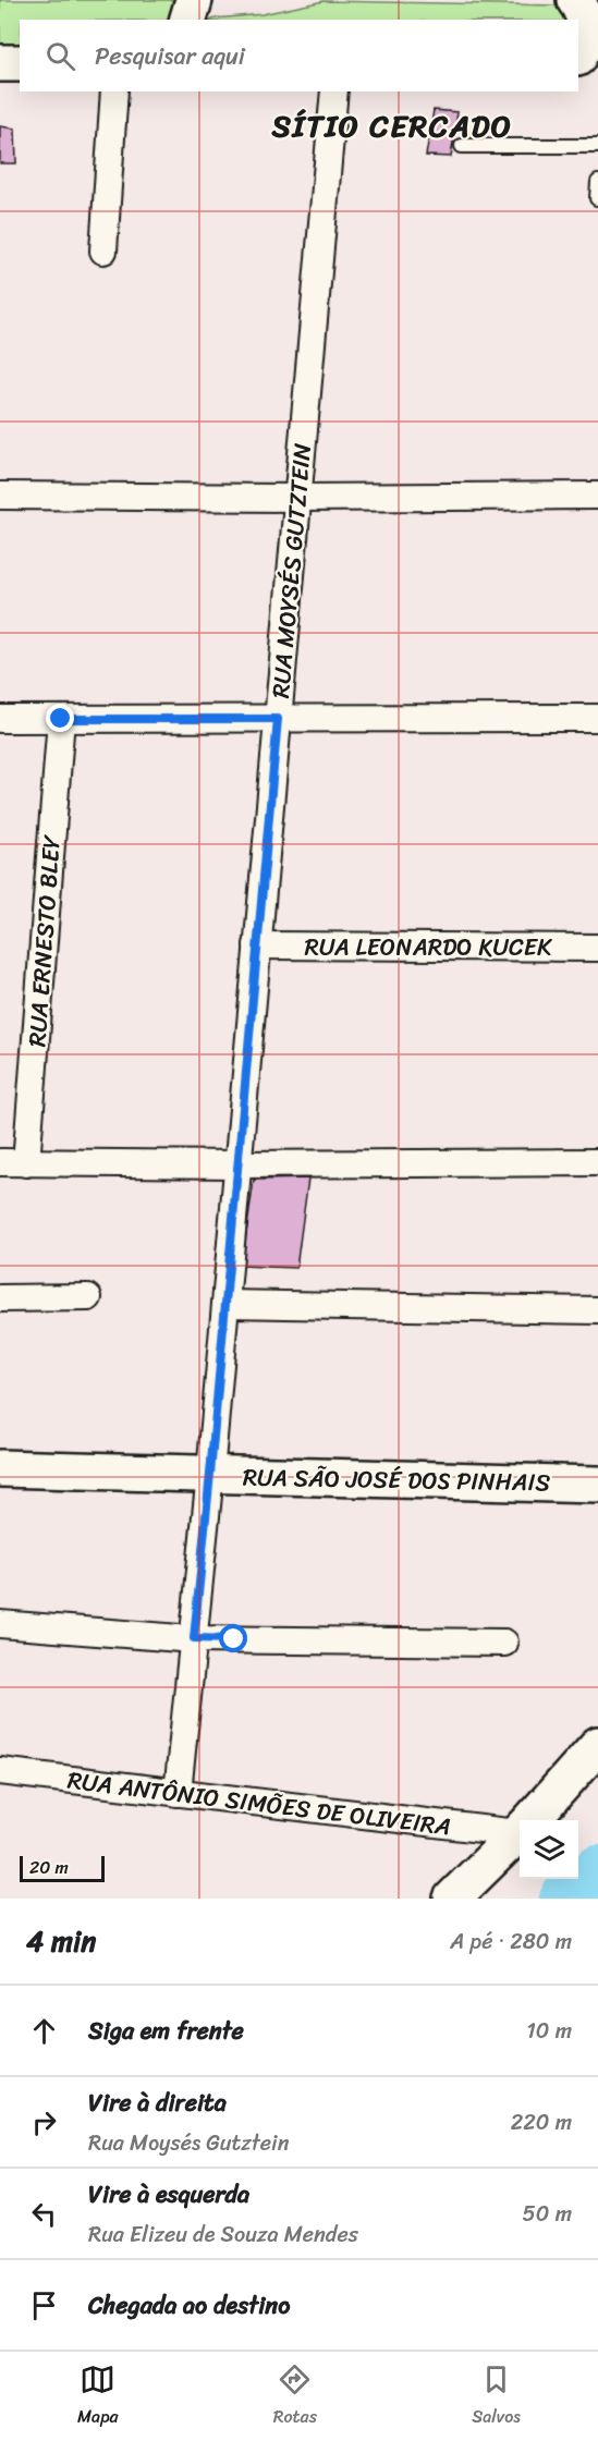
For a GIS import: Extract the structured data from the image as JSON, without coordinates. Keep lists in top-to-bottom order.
{
  "streets": {
    "street": [
      "RUA MOYSÉS GUTZTEIN",
      "RUA ERNESTO BLEY",
      "RUA LEONARDO KUCEK",
      "RUA SÃO JOSÉ DOS PINHAIS",
      "RUA ANTÔNIO SIMÕES DE OLIVEIRA"
    ]
  },
  "crossings": [
    ["RUA MOYSÉS GUTZTEIN", "RUA LEONARDO KUCEK"],
    ["RUA MOYSÉS GUTZTEIN", "RUA SÃO JOSÉ DOS PINHAIS"],
    ["RUA MOYSÉS GUTZTEIN", "RUA ANTÔNIO SIMÕES DE OLIVEIRA"]
  ],
  "districts": ["SÍTIO CERCADO"],
  "scale_bar": "20 m",
  "page": {
    "search": "Pesquisar aqui",
    "scale": "20 m",
    "heading": ["4 min", "A pé · 280 m"],
    "list": [
      ["Siga em frente", "10 m"],
      ["Vire à direita", "Rua Moysés Gutztein", "220 m"],
      ["Vire à esquerda", "Rua Elizeu de Souza Mendes", "50 m"],
      "Chegada ao destino"
    ],
    "nav": ["Mapa", "Rotas", "Salvos"]
  }
}
